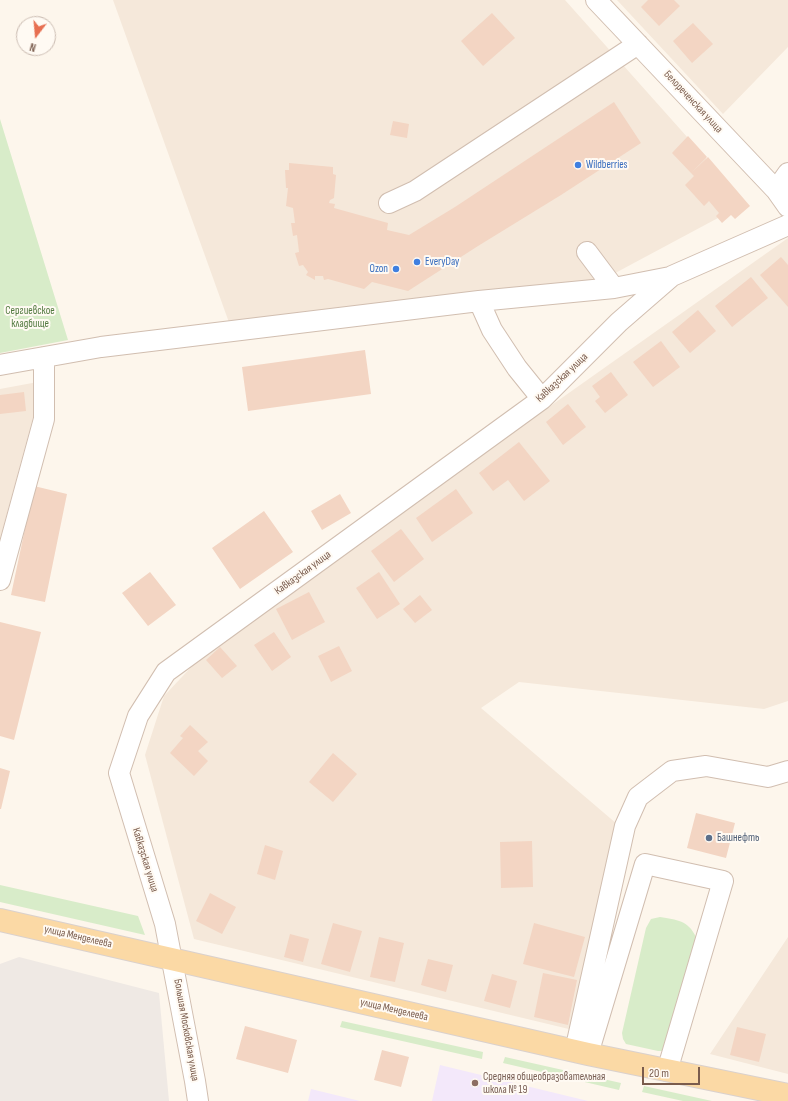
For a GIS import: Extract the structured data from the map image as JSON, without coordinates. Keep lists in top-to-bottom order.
{
  "streets": {
    "main road": ["улица Менделеева"],
    "street": ["Белореченская улица", "Кавказская улица", "Большая Московская улица"]
  },
  "crossings": [
    ["Кавказская улица", "улица Менделеева"],
    ["Кавказская улица", "Большая Московская улица"],
    ["улица Менделеева", "Большая Московская улица"]
  ],
  "parks": ["Сергиевское кладбище"],
  "places": [
    "Wildberries",
    "EveryDay",
    "Ozon",
    "Башнефть",
    "Средняя общеобразовательная школа № 19"
  ],
  "scale_bar": "20 m",
  "north": "bottom"
}
